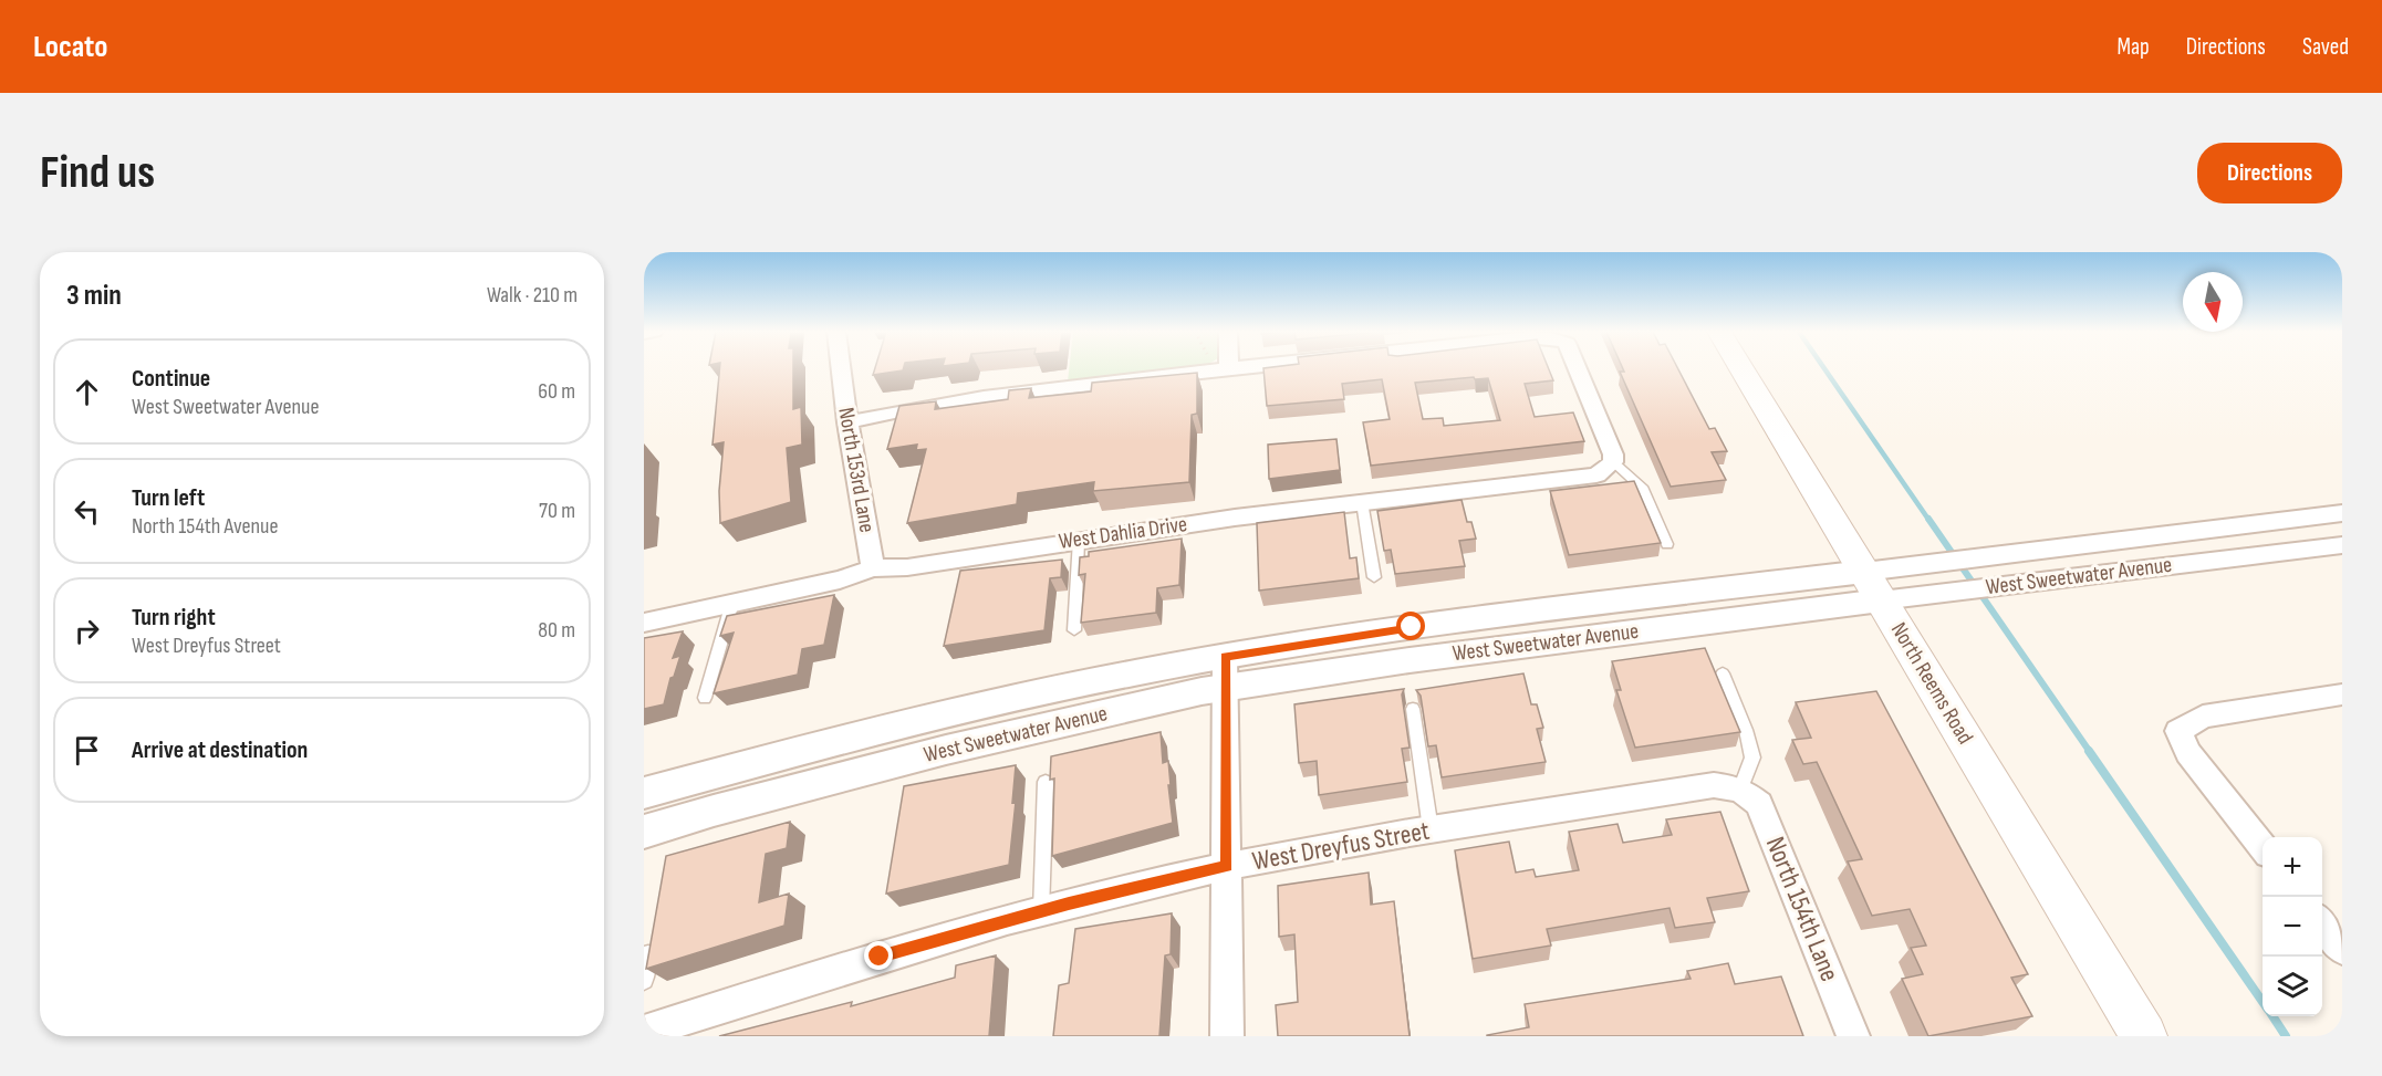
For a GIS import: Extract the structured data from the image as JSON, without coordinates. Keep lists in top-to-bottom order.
{
  "streets": {
    "main road": ["North Reems Road"],
    "street": [
      "North 153rd Lane",
      "West Dahlia Drive",
      "West Sweetwater Avenue",
      "West Dreyfus Street",
      "North 154th Lane"
    ]
  },
  "crossings": [
    ["North 153rd Lane", "West Dahlia Drive"],
    ["West Sweetwater Avenue", "North Reems Road"],
    ["West Dreyfus Street", "North 154th Lane"]
  ],
  "north": "bottom",
  "page": {
    "header": "Locato",
    "nav": ["Map", "Directions", "Saved"],
    "buttons": "Directions",
    "title": "Find us",
    "heading": ["3 min", "Walk · 210 m"],
    "list": [
      ["Continue", "West Sweetwater Avenue", "60 m"],
      ["Turn left", "North 154th Avenue", "70 m"],
      ["Turn right", "West Dreyfus Street", "80 m"],
      "Arrive at destination"
    ],
    "map_buttons": ["+", "−"]
  }
}
